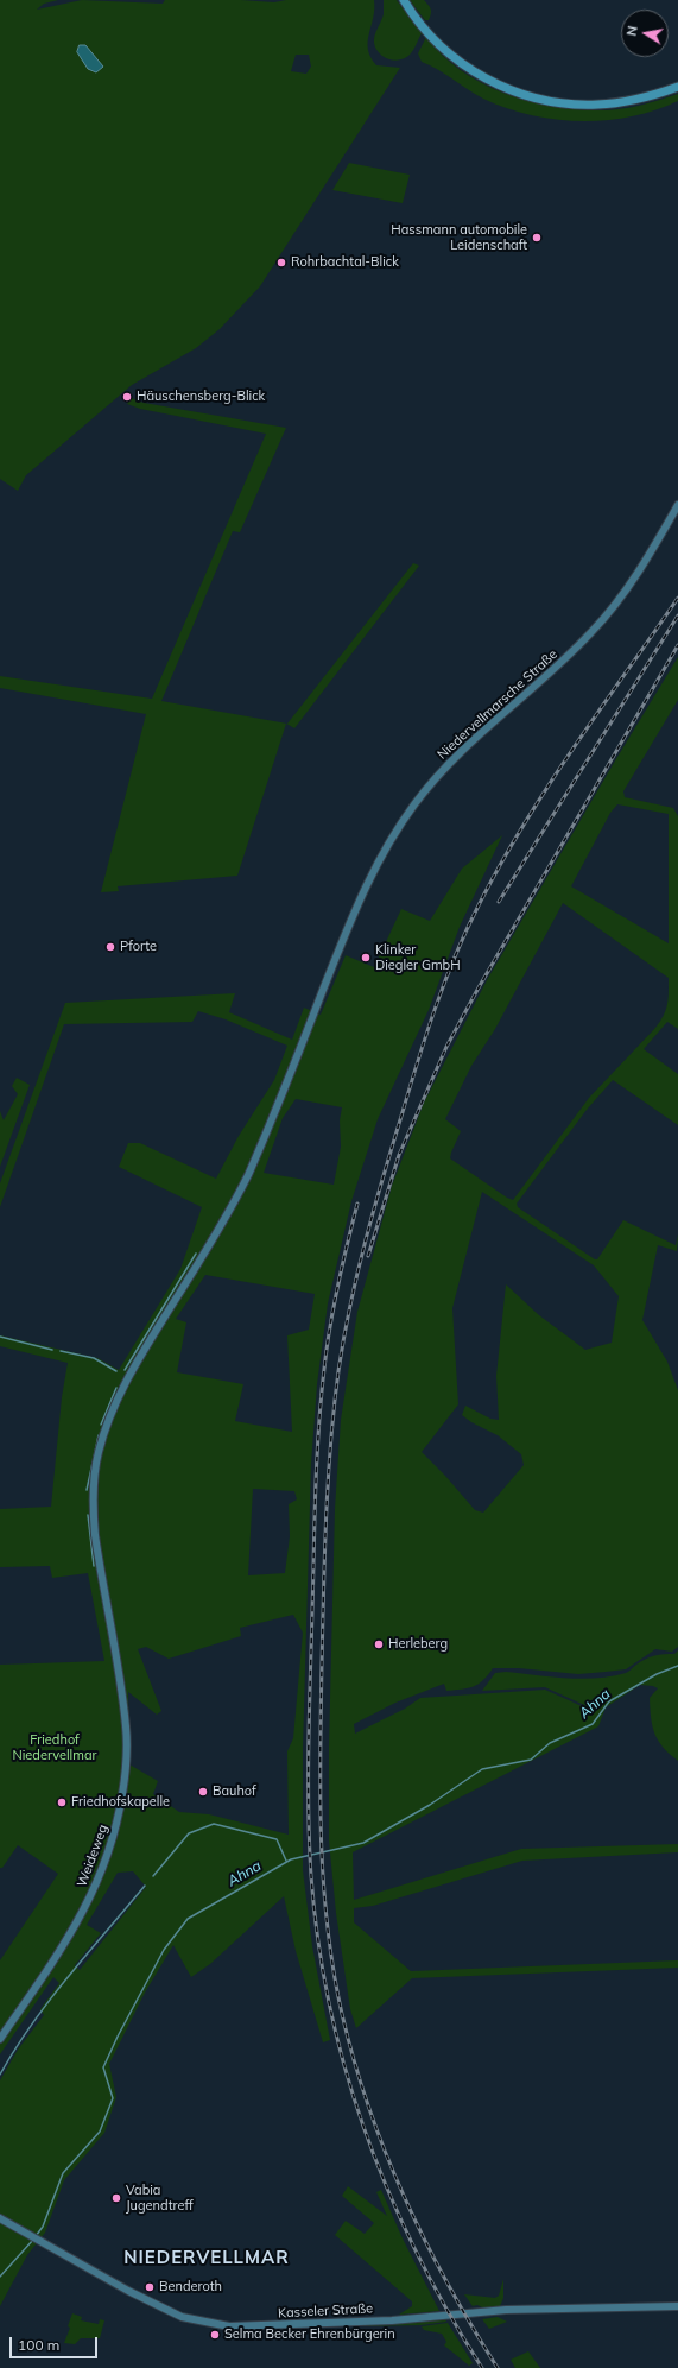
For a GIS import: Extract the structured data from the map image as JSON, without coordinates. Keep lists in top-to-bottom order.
{
  "streets": {
    "main road": ["Niedervellmarsche Straße", "Weideweg", "Kasseler Straße"]
  },
  "crossings": [
    ["Niedervellmarsche Straße", "Weideweg"]
  ],
  "districts": ["NIEDERVELLMAR"],
  "water": ["Ahna"],
  "parks": ["Friedhof Niedervellmar"],
  "places": [
    "Hassmann automobile Leidenschaft",
    "Rohrbachtal-Blick",
    "Häuschensberg-Blick",
    "Pforte",
    "Klinker Diegler GmbH",
    "Herleberg",
    "Bauhof",
    "Friedhofskapelle",
    "Vabia Jugendtreff",
    "Benderoth",
    "Selma Becker Ehrenbürgerin"
  ],
  "scale_bar": "100 m",
  "north": "left"
}
